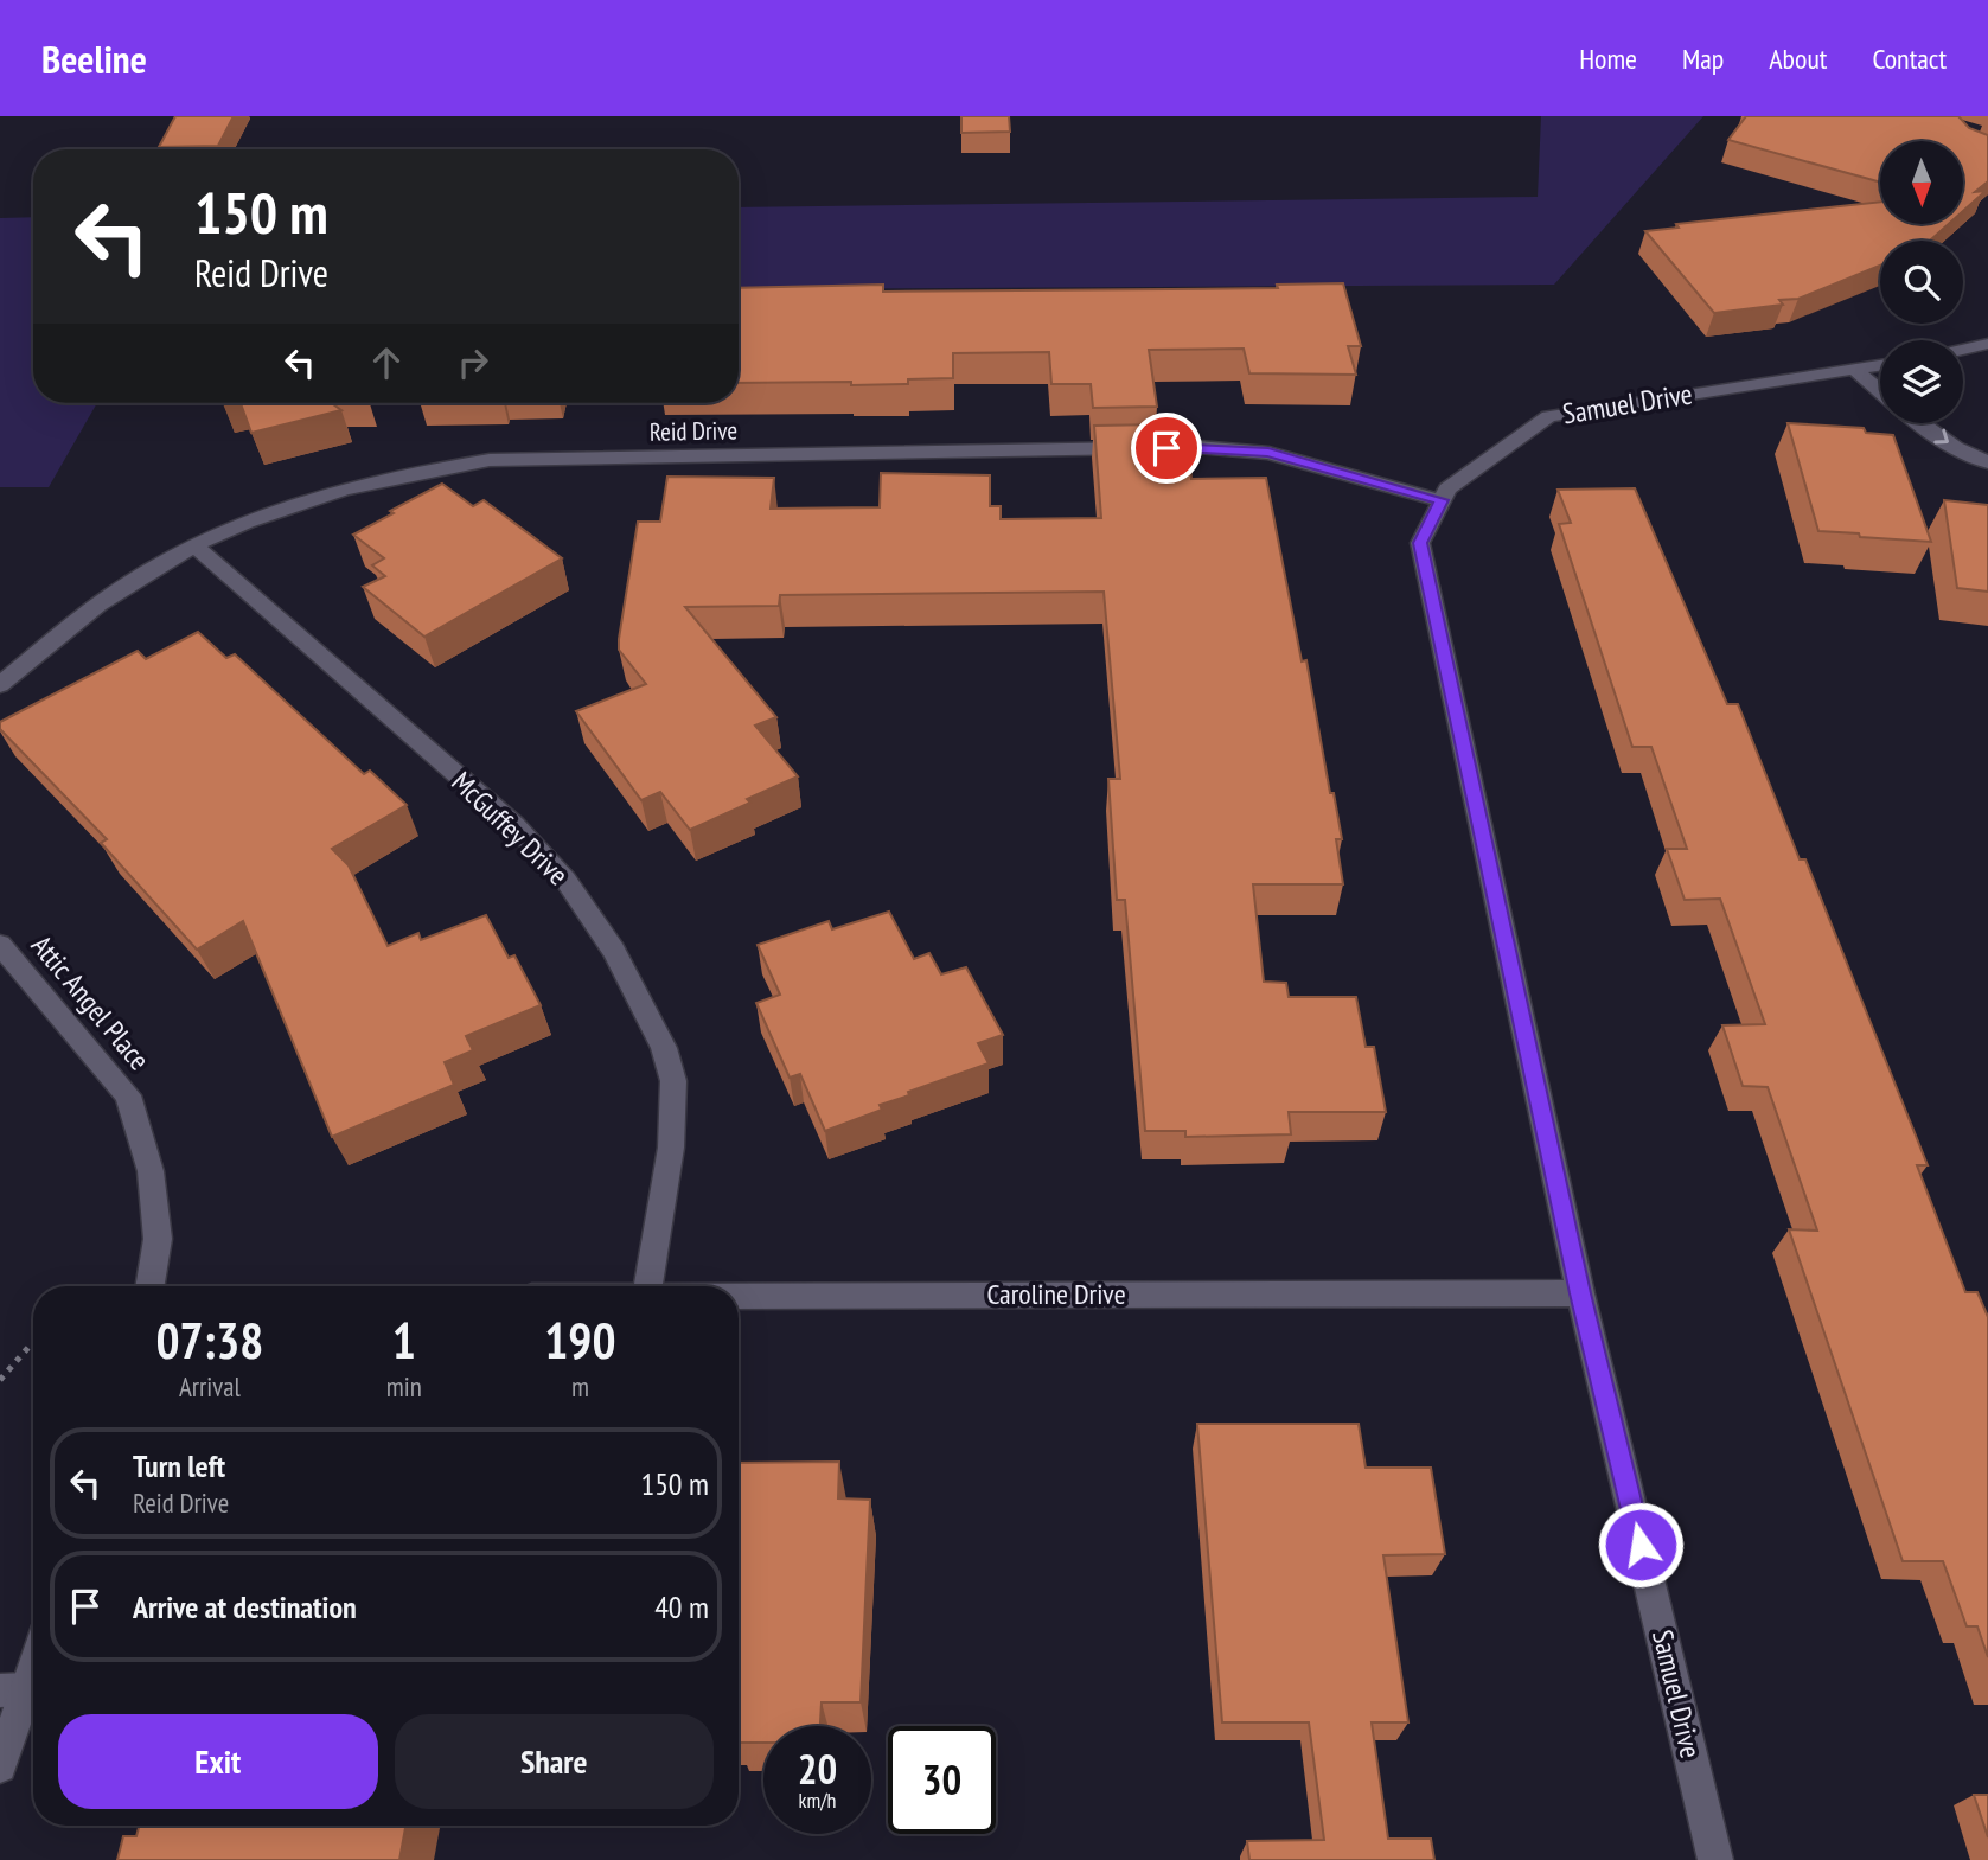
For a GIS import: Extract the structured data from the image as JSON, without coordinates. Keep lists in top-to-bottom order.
{
  "streets": {
    "street": [
      "Samuel Drive",
      "Reid Drive",
      "McGuffey Drive",
      "Attic Angel Place",
      "Caroline Drive"
    ]
  },
  "crossings": [
    ["Samuel Drive", "Reid Drive"],
    ["Samuel Drive", "Caroline Drive"],
    ["Reid Drive", "McGuffey Drive"]
  ],
  "north": "bottom",
  "page": {
    "header": "Beeline",
    "nav": [
      "Home",
      "Map",
      "About",
      "Contact"
    ],
    "turn": ["150 m", "Reid Drive"],
    "eta": [
      "07:38",
      "Arrival",
      "1",
      "min",
      "190",
      "m"
    ],
    "list": [
      {
        "name": "Turn left",
        "note": "Reid Drive",
        "value": "150 m"
      },
      {
        "name": "Arrive at destination",
        "value": "40 m"
      }
    ],
    "buttons": ["Exit", "Share"],
    "speed": "20 km/h",
    "limit": "30"
  }
}
